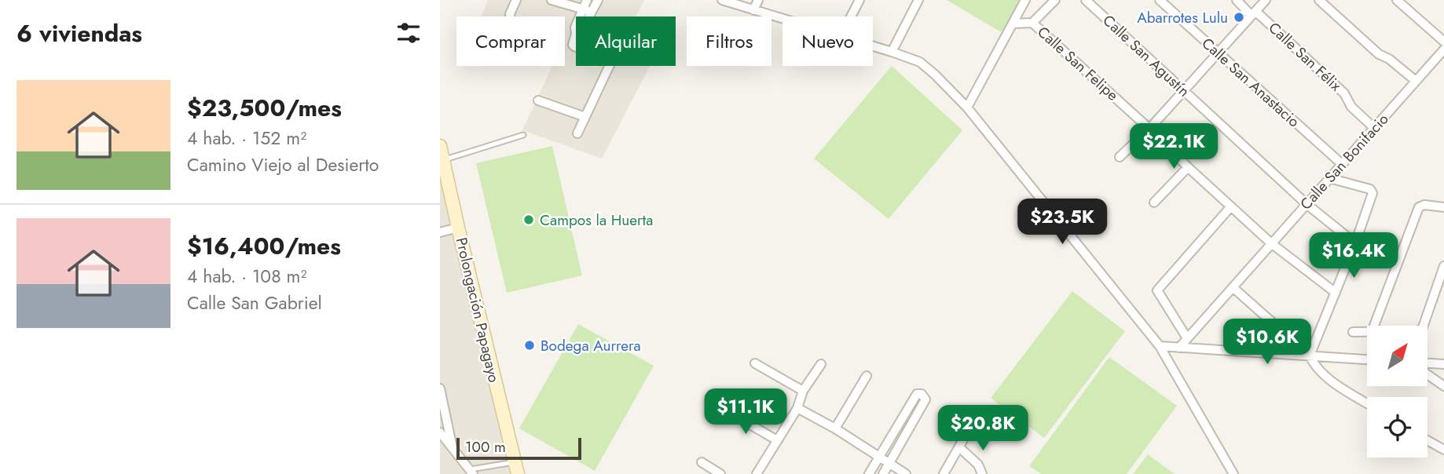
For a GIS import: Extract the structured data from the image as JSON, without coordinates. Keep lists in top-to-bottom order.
{
  "streets": {
    "street": [
      "Calle San Agustín",
      "Calle San Félix",
      "Calle San Felipe",
      "Calle San Anastacio",
      "Calle San Bonifacio",
      "Prolongación Papagayo"
    ]
  },
  "crossings": [
    ["Calle San Agustín", "Calle San Bonifacio"],
    ["Calle San Félix", "Calle San Bonifacio"],
    ["Calle San Felipe", "Calle San Bonifacio"],
    ["Calle San Anastacio", "Calle San Bonifacio"]
  ],
  "places": ["Abarrotes Lulu", "Campos la Huerta", "Bodega Aurrera"],
  "scale_bar": "100 m",
  "north": "top right",
  "page": {
    "heading": "6 viviendas",
    "chip": [
      "Comprar",
      "Alquilar",
      "Filtros",
      "Nuevo"
    ],
    "list": [
      {
        "name": "$23,500/mes",
        "note": "4 hab. · 152 m² · Camino Viejo al Desierto"
      },
      {
        "name": "$16,400/mes",
        "note": "4 hab. · 108 m² · Calle San Gabriel"
      }
    ],
    "price": [
      "$22.1K",
      "$23.5K",
      "$16.4K",
      "$10.6K",
      "$11.1K",
      "$20.8K"
    ],
    "scale": "100 m"
  }
}
